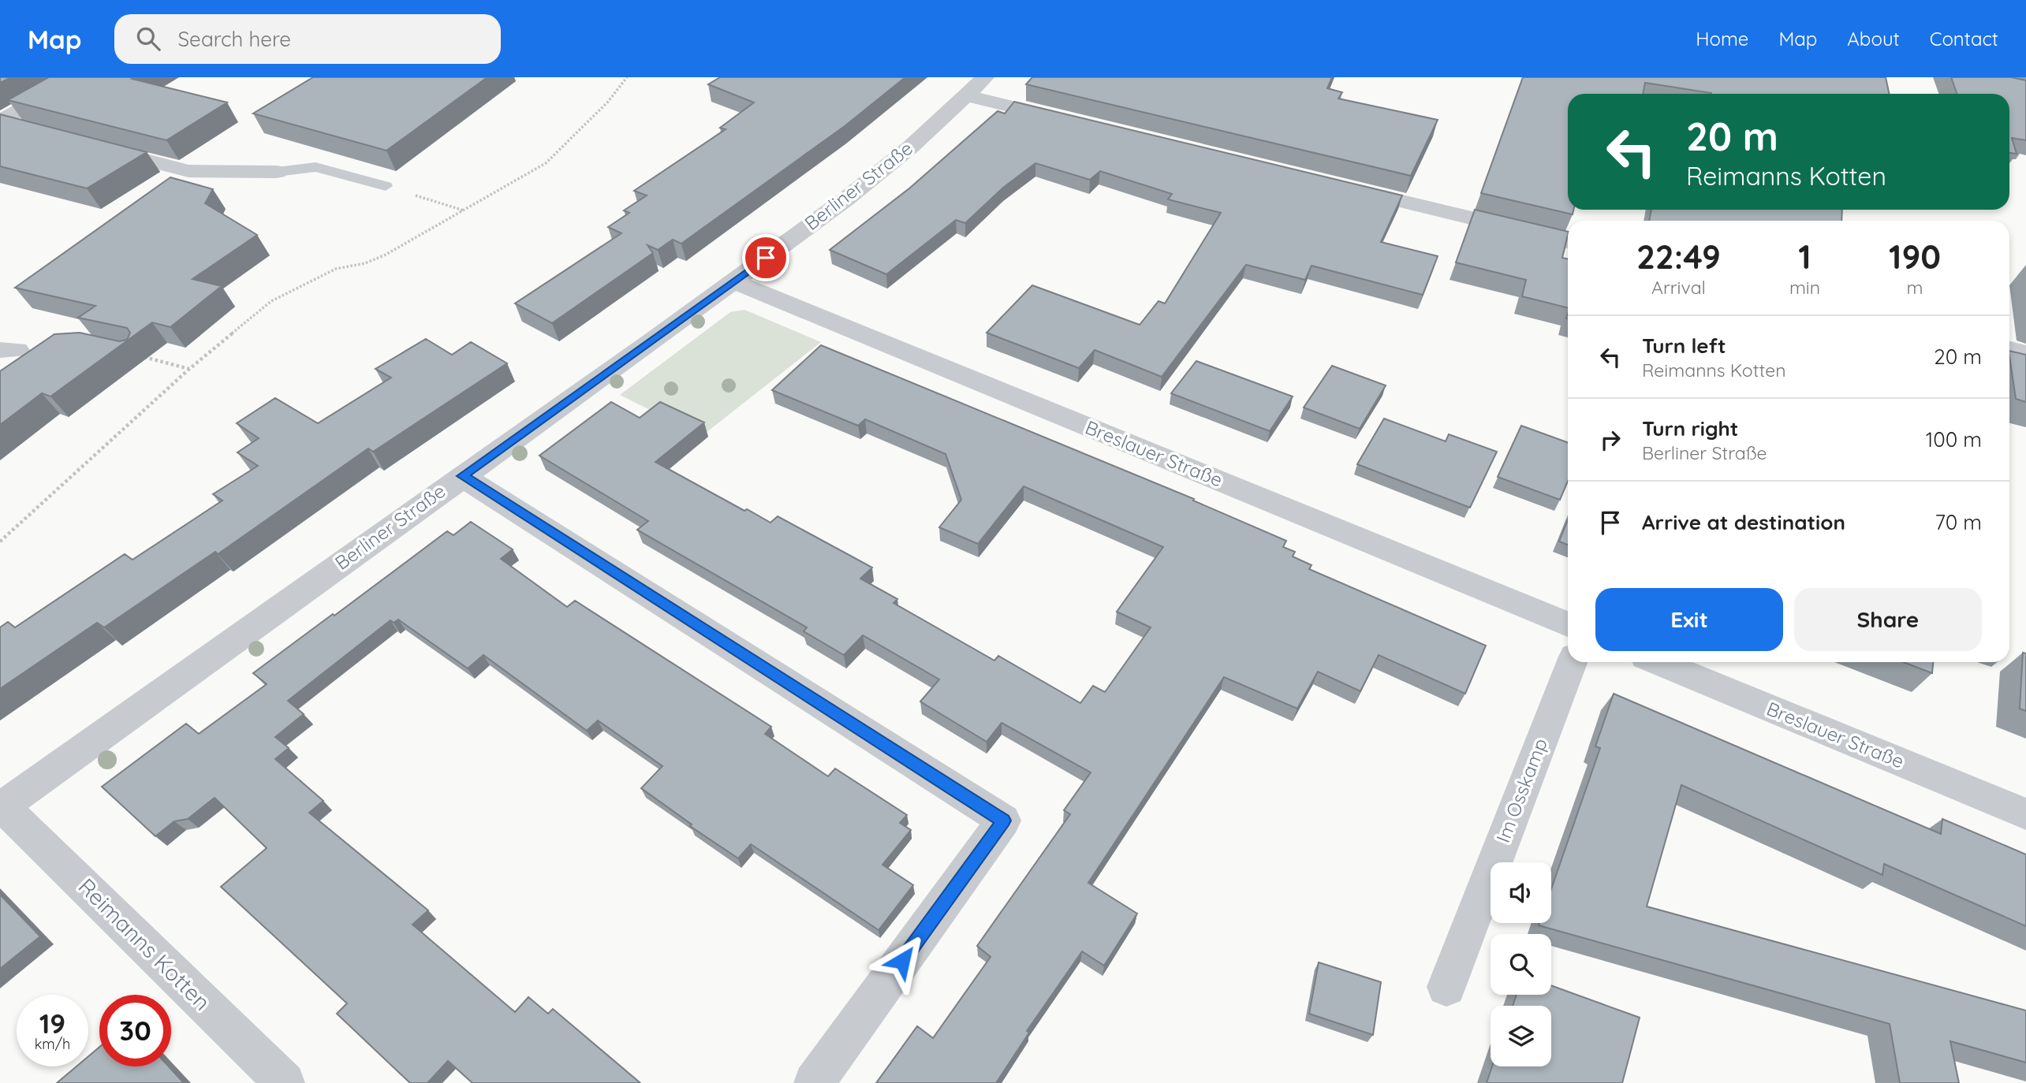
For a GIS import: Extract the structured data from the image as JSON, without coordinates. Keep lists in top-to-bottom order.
{
  "streets": {
    "street": [
      "Berliner Straße",
      "Breslauer Straße",
      "Im Osskamp",
      "Reimanns Kotten"
    ]
  },
  "crossings": [
    ["Berliner Straße", "Breslauer Straße"],
    ["Berliner Straße", "Reimanns Kotten"]
  ],
  "page": {
    "header": "Map",
    "search": "Search here",
    "nav": [
      "Home",
      "Map",
      "About",
      "Contact"
    ],
    "turn": ["20 m", "Reimanns Kotten"],
    "eta": [
      "22:49",
      "Arrival",
      "1",
      "min",
      "190",
      "m"
    ],
    "list": [
      {
        "name": "Turn left",
        "note": "Reimanns Kotten",
        "value": "20 m"
      },
      {
        "name": "Turn right",
        "note": "Berliner Straße",
        "value": "100 m"
      },
      {
        "name": "Arrive at destination",
        "value": "70 m"
      }
    ],
    "buttons": ["Exit", "Share"],
    "speed": "19 km/h",
    "limit": "30"
  }
}
